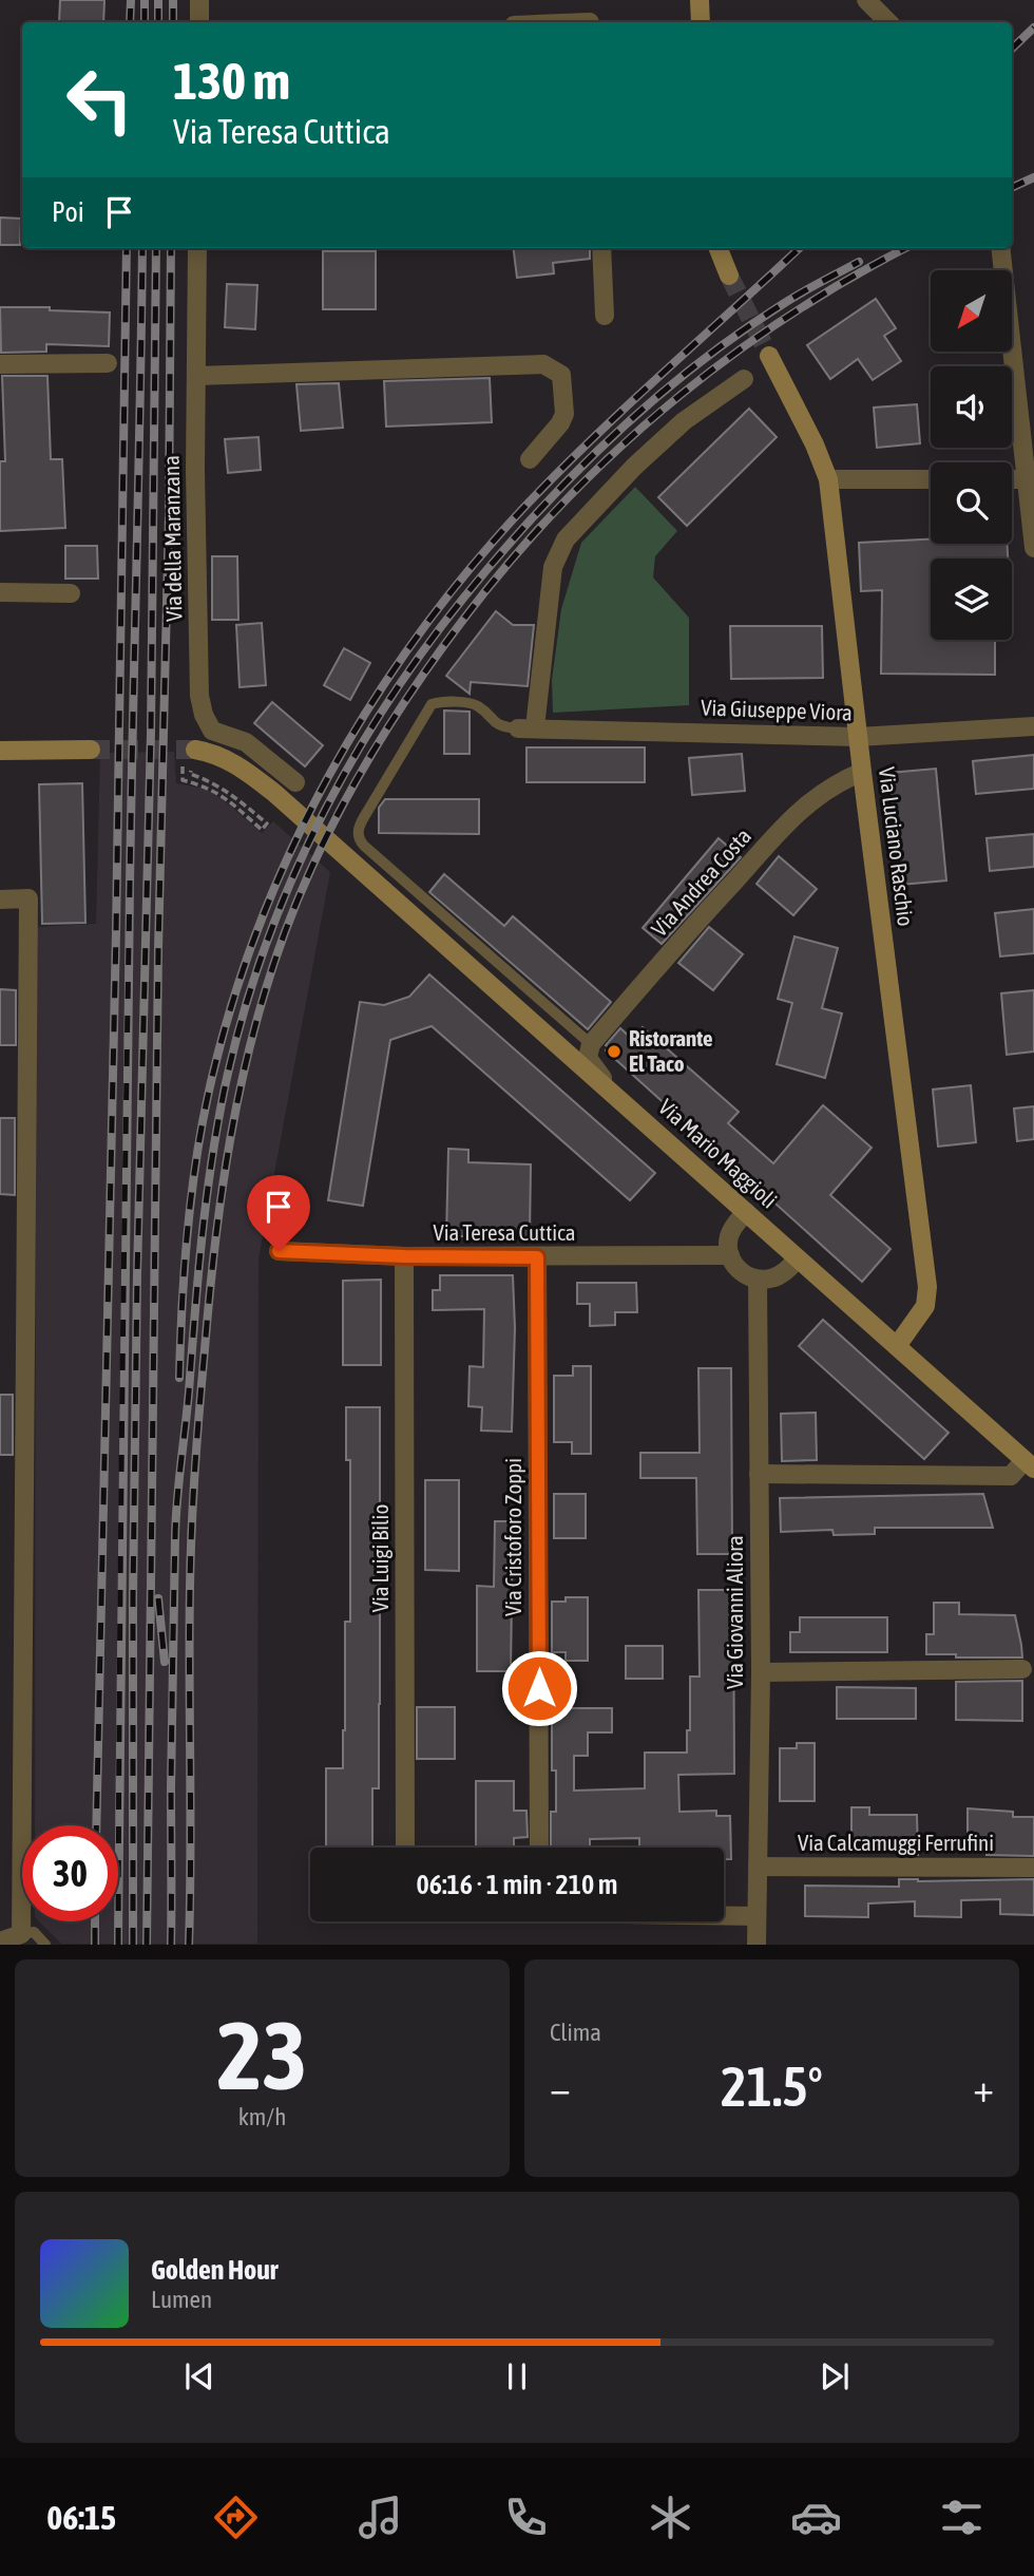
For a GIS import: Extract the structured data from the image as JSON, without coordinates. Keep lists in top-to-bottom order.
{
  "streets": {
    "street": [
      "Via della Maranzana",
      "Via Giuseppe Viora",
      "Via Luciano Raschio",
      "Via Andrea Costa",
      "Via Mario Maggioli",
      "Via Teresa Cuttica",
      "Via Cristoforo Zoppi",
      "Via Luigi Bilio",
      "Via Giovanni Aliora",
      "Via Calcamuggi Ferrufini"
    ]
  },
  "crossings": [
    ["Via Giuseppe Viora", "Via Luciano Raschio"],
    ["Via Luciano Raschio", "Via Andrea Costa"],
    ["Via Luciano Raschio", "Via Mario Maggioli"],
    ["Via Teresa Cuttica", "Via Cristoforo Zoppi"],
    ["Via Teresa Cuttica", "Via Luigi Bilio"],
    ["Via Giovanni Aliora", "Via Calcamuggi Ferrufini"]
  ],
  "places": ["Ristorante El Taco"],
  "north": "bottom left",
  "page": {
    "turn": ["130 m", "Via Teresa Cuttica"],
    "then": "Poi",
    "limit": "30",
    "trip": "06:16 · 1 min · 210 m",
    "tile": [
      ["23", "km/h"],
      "Clima"
    ],
    "heat": ["−", "21.5°", "+"],
    "song": ["Golden Hour", "Lumen"],
    "tabs": "06:15"
  }
}
